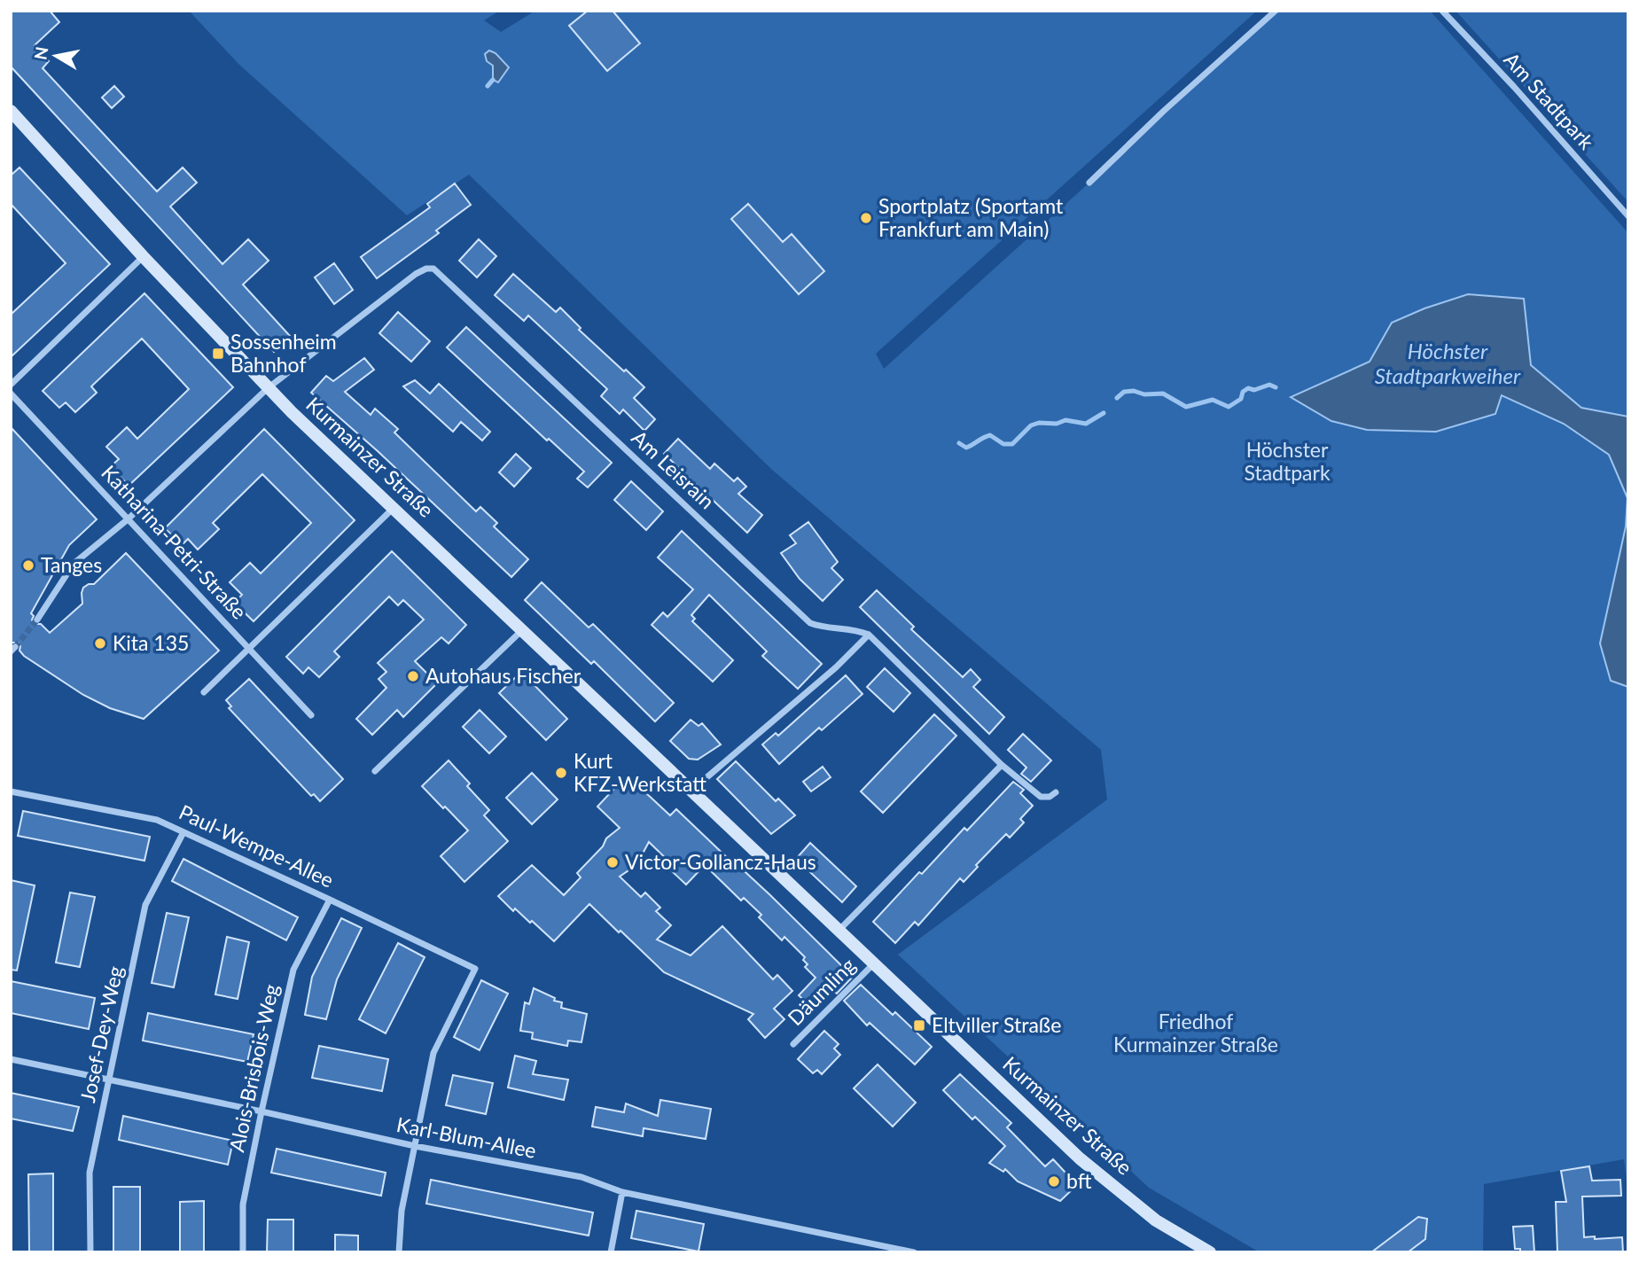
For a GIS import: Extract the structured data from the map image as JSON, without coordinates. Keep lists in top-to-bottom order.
{
  "streets": {
    "main road": ["Kurmainzer Straße"],
    "street": [
      "Am Stadtpark",
      "Am Leisrain",
      "Katharina-Petri-Straße",
      "Paul-Wempe-Allee",
      "Däumling",
      "Josef-Dey-Weg",
      "Alois-Brisbois-Weg",
      "Karl-Blum-Allee"
    ]
  },
  "crossings": [
    ["Kurmainzer Straße", "Am Leisrain"],
    ["Kurmainzer Straße", "Däumling"],
    ["Paul-Wempe-Allee", "Josef-Dey-Weg"],
    ["Paul-Wempe-Allee", "Alois-Brisbois-Weg"],
    ["Paul-Wempe-Allee", "Karl-Blum-Allee"],
    ["Josef-Dey-Weg", "Karl-Blum-Allee"],
    ["Alois-Brisbois-Weg", "Karl-Blum-Allee"]
  ],
  "water": ["Höchster Stadtparkweiher"],
  "parks": ["Höchster Stadtpark", "Friedhof Kurmainzer Straße"],
  "places": {
    "other": [
      "Sportplatz (Sportamt Frankfurt am Main)",
      "Tanges",
      "Kita 135",
      "Autohaus Fischer",
      "Kurt KFZ-Werkstatt",
      "Victor-Gollancz-Haus",
      "bft"
    ],
    "transit": ["Sossenheim Bahnhof", "Eltviller Straße"]
  },
  "north": "left"
}
